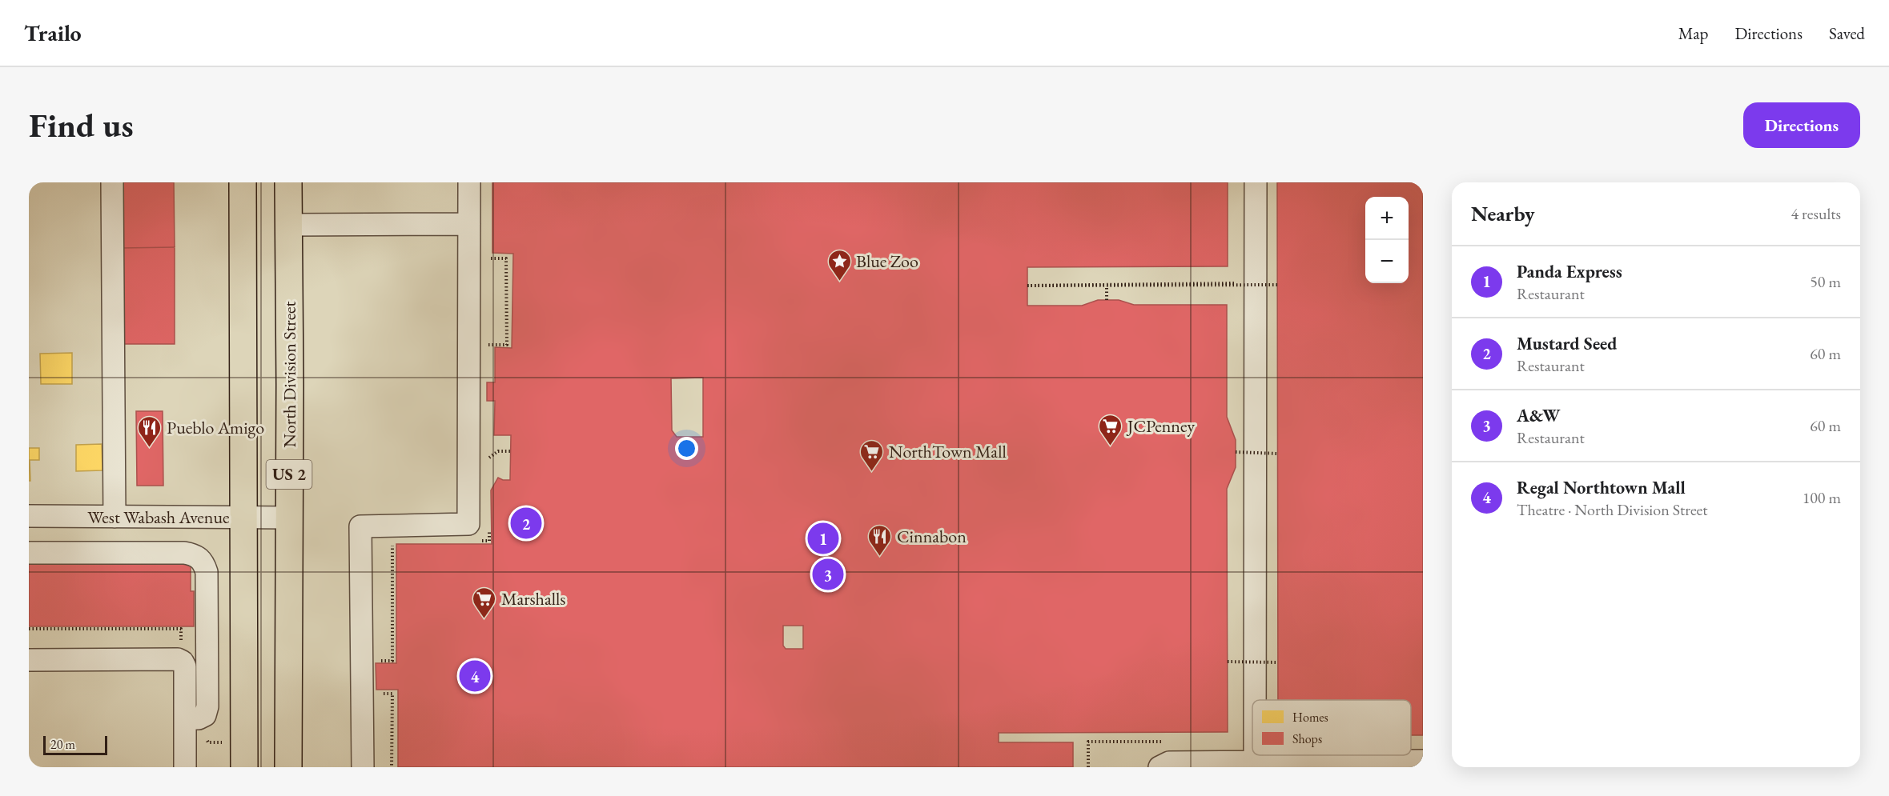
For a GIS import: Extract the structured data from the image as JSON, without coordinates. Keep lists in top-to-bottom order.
{
  "streets": {
    "main road": ["North Division Street", "US 2"],
    "street": ["West Wabash Avenue"]
  },
  "crossings": [
    ["North Division Street", "West Wabash Avenue"],
    ["US 2", "West Wabash Avenue"]
  ],
  "places": {
    "place": ["Blue Zoo"],
    "supermarket": ["JCPenney", "NorthTown Mall", "Marshalls"],
    "restaurant": ["Pueblo Amigo", "Cinnabon"]
  },
  "legend": ["Homes", "Shops"],
  "scale_bar": "20 m",
  "page": {
    "header": "Trailo",
    "nav": ["Map", "Directions", "Saved"],
    "buttons": "Directions",
    "title": "Find us",
    "heading": ["Nearby", "4 results"],
    "map_buttons": ["+", "−"],
    "list": [
      {
        "mark": "1",
        "name": "Panda Express",
        "note": "Restaurant",
        "value": "50 m"
      },
      {
        "mark": "2",
        "name": "Mustard Seed",
        "note": "Restaurant",
        "value": "60 m"
      },
      {
        "mark": "3",
        "name": "A&W",
        "note": "Restaurant",
        "value": "60 m"
      },
      {
        "mark": "4",
        "name": "Regal Northtown Mall",
        "note": "Theatre · North Division Street",
        "value": "100 m"
      }
    ],
    "pins": [
      "2",
      "1",
      "3",
      "4"
    ],
    "scale": "20 m"
  }
}
